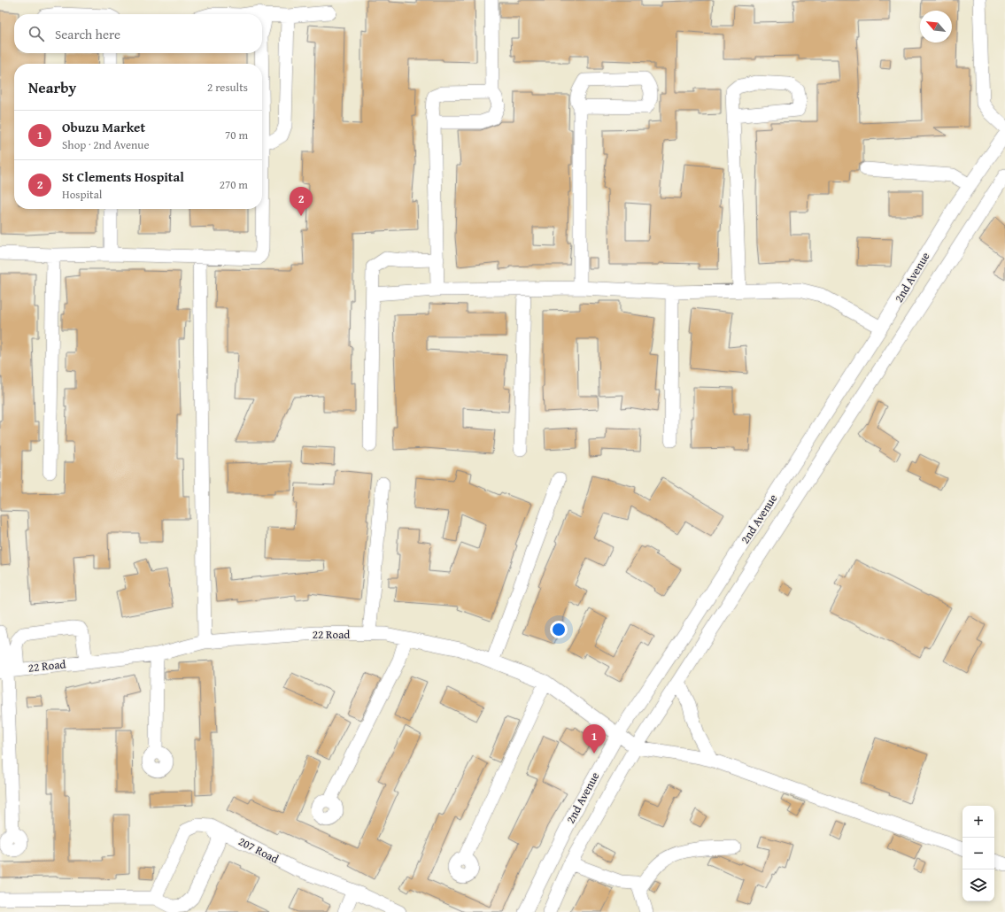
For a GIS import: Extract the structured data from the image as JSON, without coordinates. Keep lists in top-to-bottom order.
{
  "streets": {
    "street": ["2nd Avenue", "22 Road", "207 Road"]
  },
  "crossings": [
    ["2nd Avenue", "22 Road"]
  ],
  "north": "top left",
  "page": {
    "search": "Search here",
    "heading": ["Nearby", "2 results"],
    "list": [
      {
        "mark": "1",
        "name": "Obuzu Market",
        "note": "Shop · 2nd Avenue",
        "value": "70 m"
      },
      {
        "mark": "2",
        "name": "St Clements Hospital",
        "note": "Hospital",
        "value": "270 m"
      }
    ],
    "pins": ["2", "1"],
    "map_buttons": ["+", "−"]
  }
}
